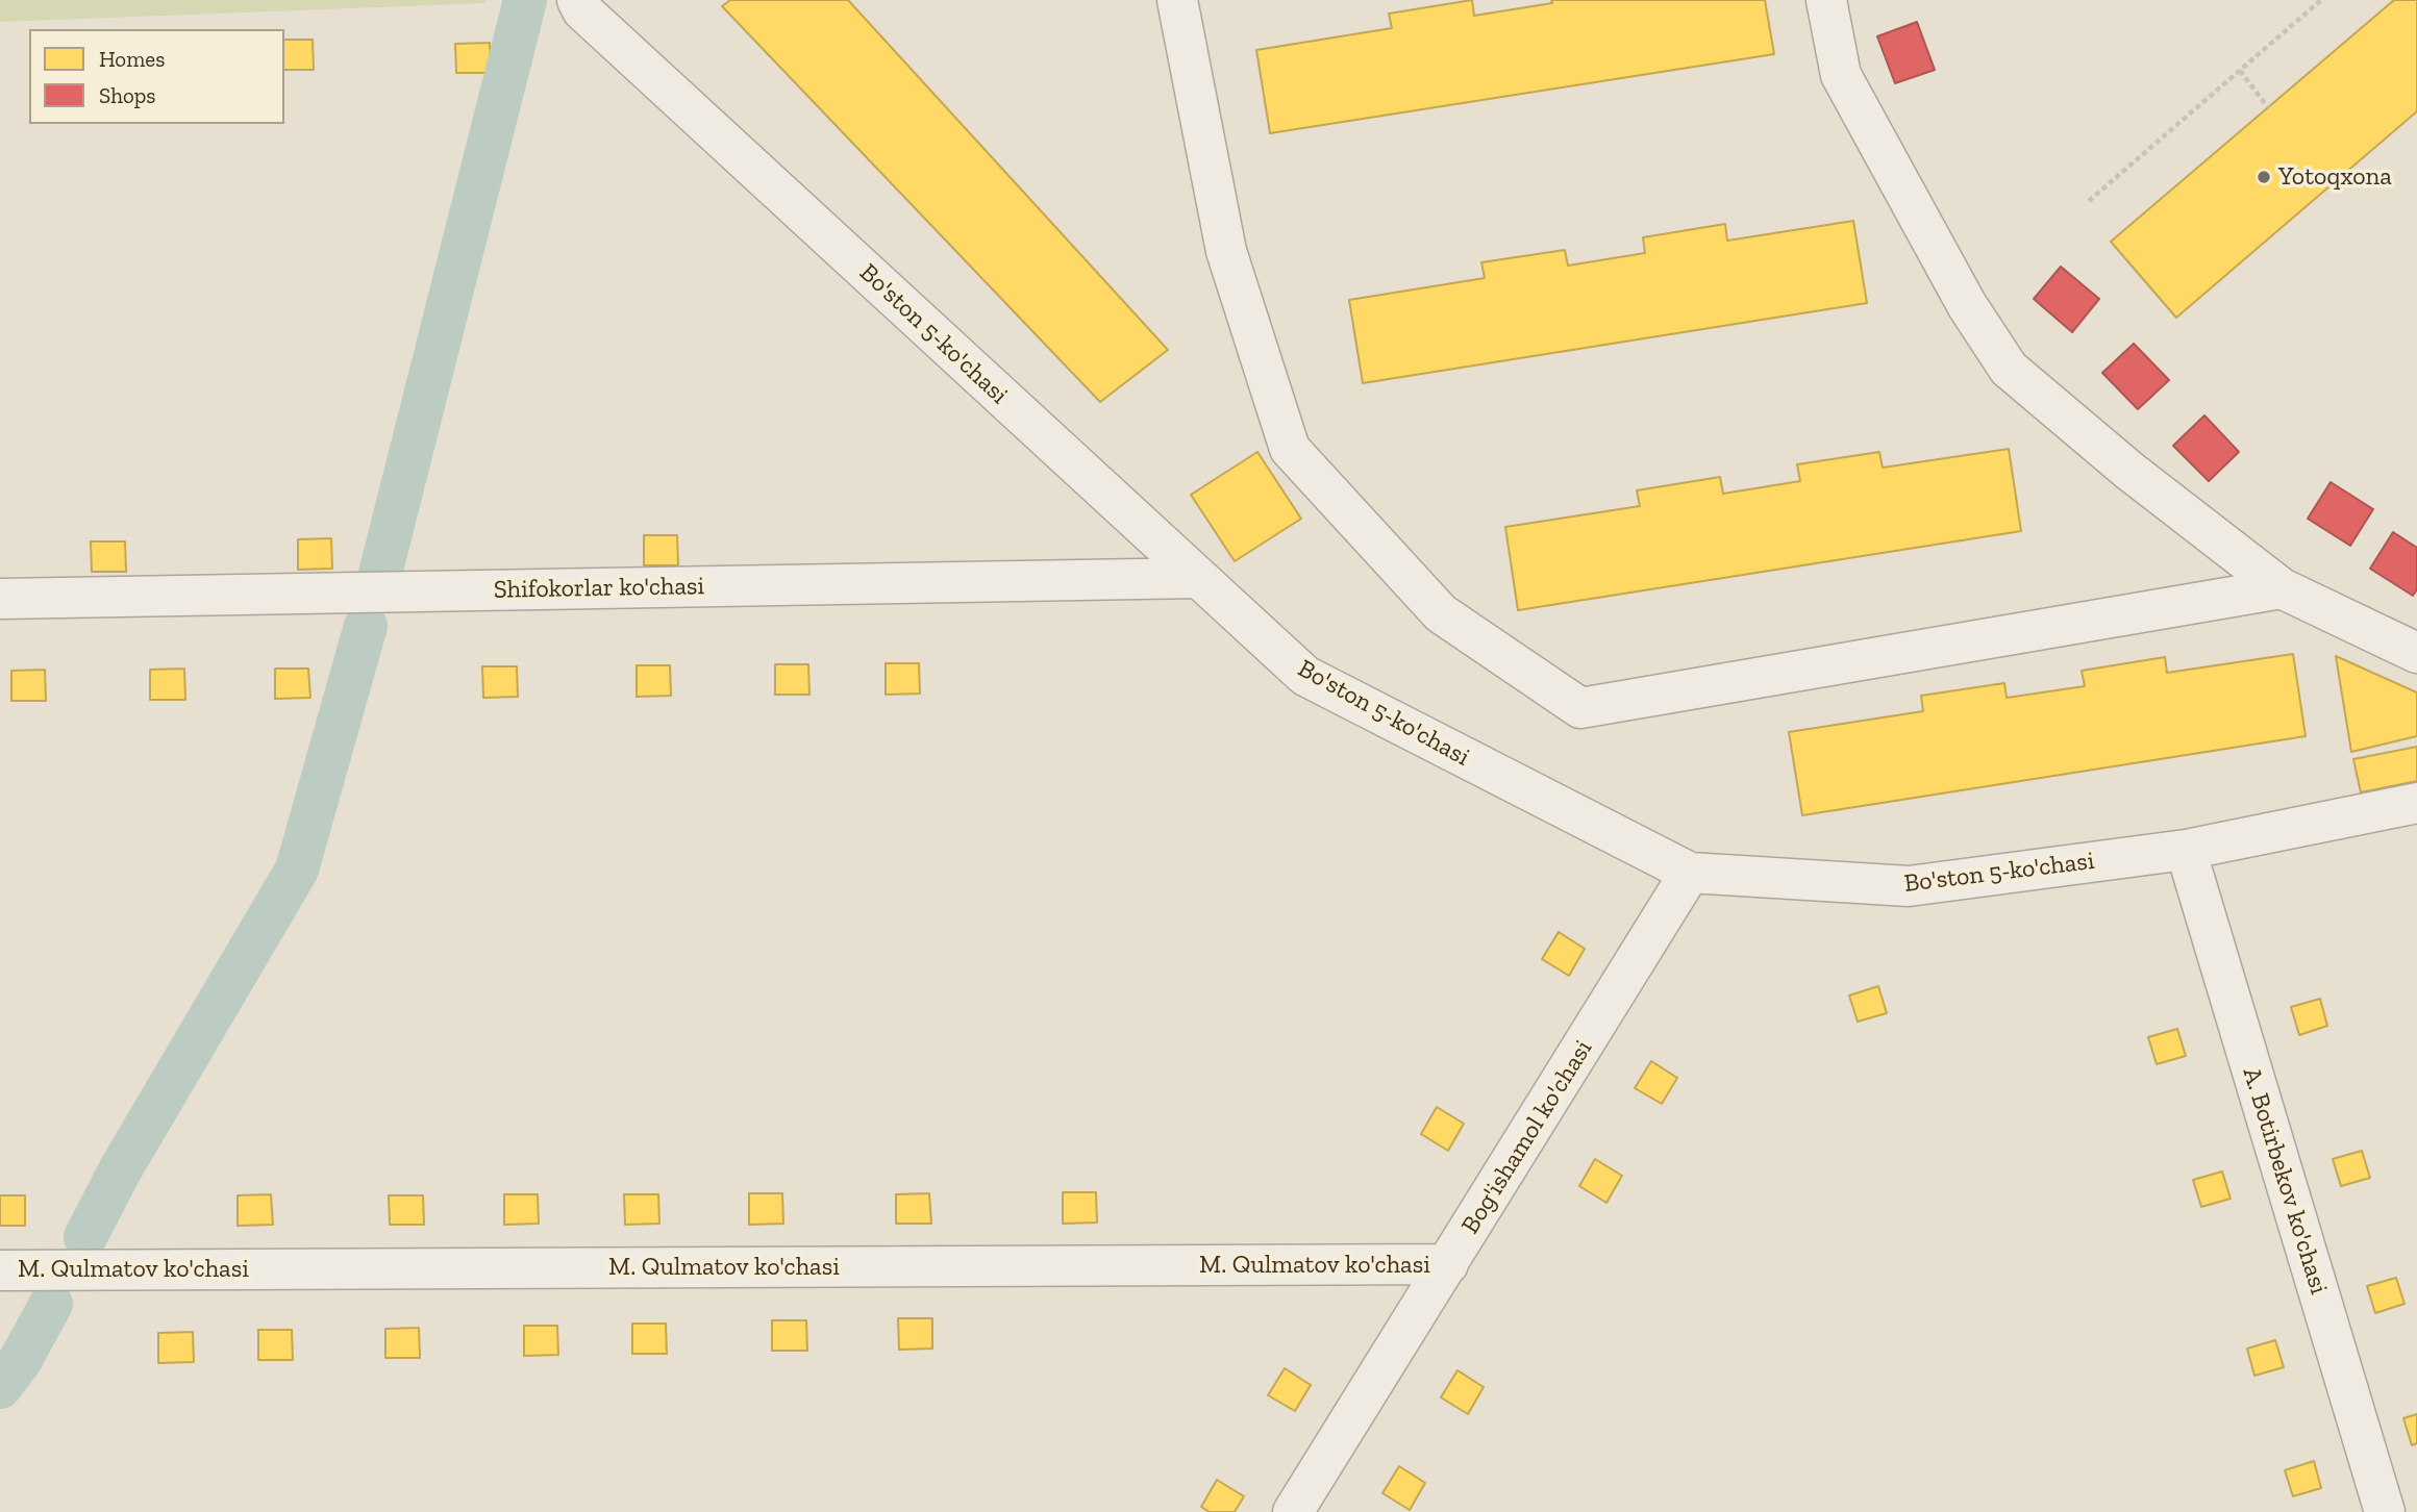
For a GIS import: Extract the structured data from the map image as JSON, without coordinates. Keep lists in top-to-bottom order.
{
  "streets": {
    "street": [
      "Bo'ston 5-ko'chasi",
      "Shifokorlar ko'chasi",
      "Bog'ishamol ko'chasi",
      "A. Botirbekov ko'chasi",
      "M. Qulmatov ko'chasi"
    ]
  },
  "crossings": [
    ["Bo'ston 5-ko'chasi", "Shifokorlar ko'chasi"],
    ["Bo'ston 5-ko'chasi", "Bog'ishamol ko'chasi"],
    ["Bo'ston 5-ko'chasi", "A. Botirbekov ko'chasi"],
    ["Bog'ishamol ko'chasi", "M. Qulmatov ko'chasi"]
  ],
  "places": ["Yotoqxona"],
  "legend": ["Homes", "Shops"]
}
